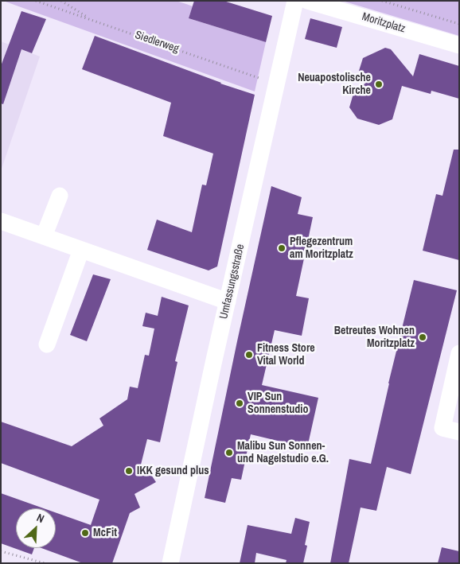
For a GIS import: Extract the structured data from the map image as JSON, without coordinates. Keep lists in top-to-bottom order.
{
  "streets": {
    "street": ["Moritzplatz", "Umfassungsstraße"],
    "path": ["Siedlerweg"]
  },
  "crossings": [
    ["Siedlerweg", "Umfassungsstraße"]
  ],
  "places": [
    "Neuapostolische Kirche",
    "Pflegezentrum am Moritzplatz",
    "Betreutes Wohnen Moritzplatz",
    "Fitness Store Vital World",
    "VIP Sun Sonnenstudio",
    "Malibu Sun Sonnen- und Nagelstudio e.G.",
    "IKK gesund plus",
    "McFit"
  ],
  "north": "top right"
}
